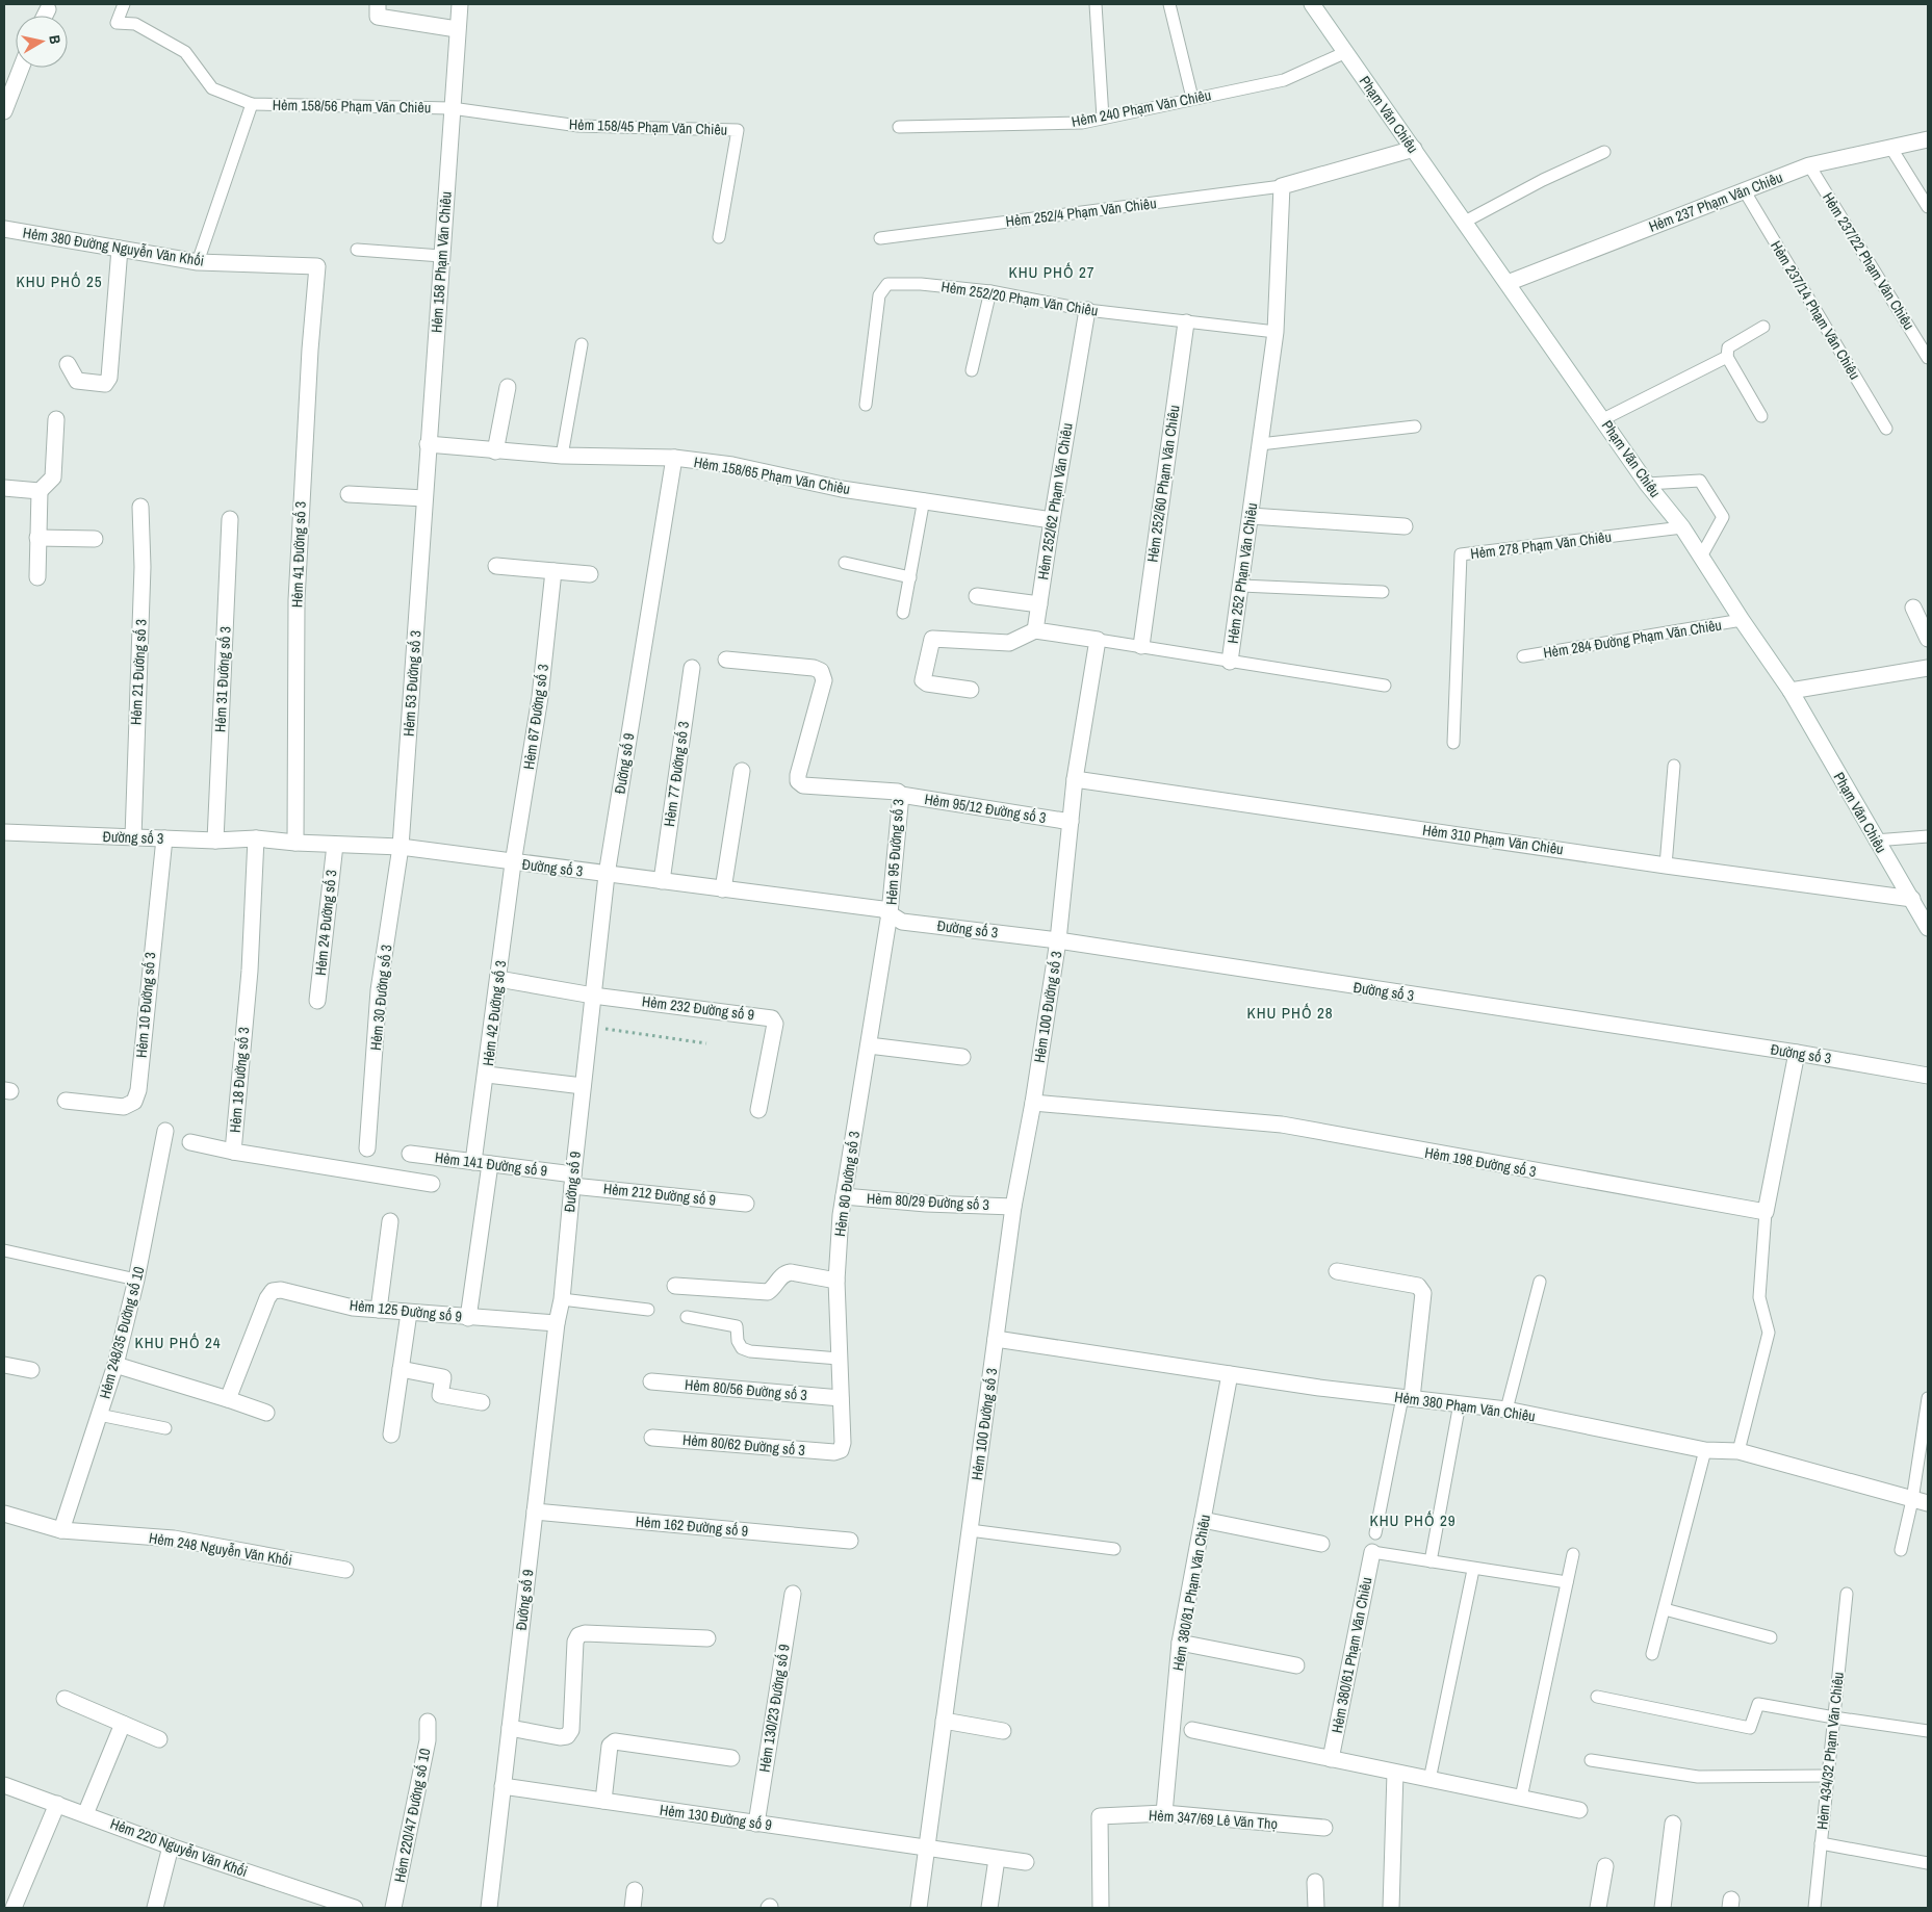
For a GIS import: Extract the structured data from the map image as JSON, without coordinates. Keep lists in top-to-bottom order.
{
  "streets": {
    "street": [
      "Phạm Văn Chiêu",
      "Hẻm 237 Phạm Văn Chiêu",
      "Hẻm 380 Đường Nguyễn Văn Khối",
      "Hẻm 158 Phạm Văn Chiêu",
      "Hẻm 158/65 Phạm Văn Chiêu",
      "Hẻm 252/60 Phạm Văn Chiêu",
      "Hẻm 252/62 Phạm Văn Chiêu",
      "Hẻm 41 Đường số 3",
      "Hẻm 252 Phạm Văn Chiêu",
      "Hẻm 21 Đường số 3",
      "Hẻm 31 Đường số 3",
      "Hẻm 53 Đường số 3",
      "Hẻm 67 Đường số 3",
      "Đường số 9",
      "Hẻm 77 Đường số 3",
      "Hẻm 95/12 Đường số 3",
      "Đường số 3",
      "Hẻm 310 Phạm Văn Chiêu",
      "Hẻm 95 Đường số 3",
      "Hẻm 24 Đường số 3",
      "Hẻm 30 Đường số 3",
      "Hẻm 10 Đường số 3",
      "Hẻm 100 Đường số 3",
      "Hẻm 232 Đường số 9",
      "Hẻm 42 Đường số 3",
      "Hẻm 18 Đường số 3",
      "Hẻm 198 Đường số 3",
      "Hẻm 141 Đường số 9",
      "Hẻm 80 Đường số 3",
      "Hẻm 212 Đường số 9",
      "Hẻm 80/29 Đường số 3",
      "Hẻm 125 Đường số 9",
      "Hẻm 248/35 Đường số 10",
      "Hẻm 80/56 Đường số 3",
      "Hẻm 380 Phạm Văn Chiêu",
      "Hẻm 80/62 Đường số 3",
      "Hẻm 162 Đường số 9",
      "Hẻm 248 Nguyễn Văn Khối",
      "Hẻm 380/81 Phạm Văn Chiêu",
      "Hẻm 380/61 Phạm Văn Chiêu",
      "Hẻm 130/23 Đường số 9",
      "Hẻm 220/47 Đường số 10",
      "Hẻm 130 Đường số 9",
      "Hẻm 347/69 Lê Văn Thọ",
      "Hẻm 220 Nguyễn Văn Khối"
    ],
    "lane": [
      "Hẻm 158/56 Phạm Văn Chiêu",
      "Hẻm 240 Phạm Văn Chiêu",
      "Hẻm 158/45 Phạm Văn Chiêu",
      "Hẻm 252/4 Phạm Văn Chiêu",
      "Hẻm 237/22 Phạm Văn Chiêu",
      "Hẻm 252/20 Phạm Văn Chiêu",
      "Hẻm 237/14 Phạm Văn Chiêu",
      "Hẻm 278 Phạm Văn Chiêu",
      "Hẻm 284 Đường Phạm Văn Chiêu",
      "Hẻm 434/32 Phạm Văn Chiêu"
    ]
  },
  "crossings": [
    ["Hẻm 158/56 Phạm Văn Chiêu", "Hẻm 158/45 Phạm Văn Chiêu"],
    ["Hẻm 158/56 Phạm Văn Chiêu", "Hẻm 158 Phạm Văn Chiêu"],
    ["Hẻm 240 Phạm Văn Chiêu", "Phạm Văn Chiêu"],
    ["Phạm Văn Chiêu", "Hẻm 237 Phạm Văn Chiêu"],
    ["Phạm Văn Chiêu", "Hẻm 278 Phạm Văn Chiêu"],
    ["Phạm Văn Chiêu", "Hẻm 284 Đường Phạm Văn Chiêu"],
    ["Phạm Văn Chiêu", "Hẻm 310 Phạm Văn Chiêu"],
    ["Hẻm 158/45 Phạm Văn Chiêu", "Hẻm 158 Phạm Văn Chiêu"],
    ["Hẻm 237 Phạm Văn Chiêu", "Hẻm 237/22 Phạm Văn Chiêu"],
    ["Hẻm 237 Phạm Văn Chiêu", "Hẻm 237/14 Phạm Văn Chiêu"],
    ["Hẻm 252/4 Phạm Văn Chiêu", "Hẻm 252 Phạm Văn Chiêu"],
    ["Hẻm 380 Đường Nguyễn Văn Khối", "Hẻm 41 Đường số 3"],
    ["Hẻm 158 Phạm Văn Chiêu", "Hẻm 158/65 Phạm Văn Chiêu"],
    ["Hẻm 158 Phạm Văn Chiêu", "Hẻm 53 Đường số 3"],
    ["Hẻm 252/20 Phạm Văn Chiêu", "Hẻm 252/60 Phạm Văn Chiêu"],
    ["Hẻm 252/20 Phạm Văn Chiêu", "Hẻm 252/62 Phạm Văn Chiêu"],
    ["Hẻm 252/20 Phạm Văn Chiêu", "Hẻm 252 Phạm Văn Chiêu"],
    ["Hẻm 158/65 Phạm Văn Chiêu", "Hẻm 252/62 Phạm Văn Chiêu"],
    ["Hẻm 158/65 Phạm Văn Chiêu", "Đường số 9"],
    ["Hẻm 252/60 Phạm Văn Chiêu", "Hẻm 252 Phạm Văn Chiêu"],
    ["Hẻm 41 Đường số 3", "Đường số 3"],
    ["Hẻm 21 Đường số 3", "Đường số 3"],
    ["Hẻm 31 Đường số 3", "Đường số 3"],
    ["Hẻm 53 Đường số 3", "Đường số 3"],
    ["Hẻm 53 Đường số 3", "Hẻm 30 Đường số 3"],
    ["Hẻm 67 Đường số 3", "Đường số 3"],
    ["Hẻm 67 Đường số 3", "Hẻm 42 Đường số 3"],
    ["Đường số 9", "Đường số 3"],
    ["Đường số 9", "Hẻm 232 Đường số 9"],
    ["Đường số 9", "Hẻm 141 Đường số 9"],
    ["Đường số 9", "Hẻm 212 Đường số 9"],
    ["Đường số 9", "Hẻm 125 Đường số 9"],
    ["Đường số 9", "Hẻm 162 Đường số 9"],
    ["Đường số 9", "Hẻm 130 Đường số 9"],
    ["Hẻm 77 Đường số 3", "Đường số 3"],
    ["Hẻm 95/12 Đường số 3", "Hẻm 95 Đường số 3"],
    ["Đường số 3", "Hẻm 95 Đường số 3"],
    ["Đường số 3", "Hẻm 24 Đường số 3"],
    ["Đường số 3", "Hẻm 30 Đường số 3"],
    ["Đường số 3", "Hẻm 10 Đường số 3"],
    ["Đường số 3", "Hẻm 100 Đường số 3"],
    ["Đường số 3", "Hẻm 42 Đường số 3"],
    ["Đường số 3", "Hẻm 18 Đường số 3"],
    ["Đường số 3", "Hẻm 80 Đường số 3"],
    ["Hẻm 95 Đường số 3", "Hẻm 80 Đường số 3"],
    ["Hẻm 100 Đường số 3", "Hẻm 198 Đường số 3"],
    ["Hẻm 100 Đường số 3", "Hẻm 80/29 Đường số 3"],
    ["Hẻm 100 Đường số 3", "Hẻm 380 Phạm Văn Chiêu"],
    ["Hẻm 100 Đường số 3", "Hẻm 130 Đường số 9"],
    ["Hẻm 42 Đường số 3", "Hẻm 141 Đường số 9"],
    ["Hẻm 141 Đường số 9", "Hẻm 212 Đường số 9"],
    ["Hẻm 80 Đường số 3", "Hẻm 80/29 Đường số 3"],
    ["Hẻm 80 Đường số 3", "Hẻm 80/56 Đường số 3"],
    ["Hẻm 80 Đường số 3", "Hẻm 80/62 Đường số 3"],
    ["Hẻm 248/35 Đường số 10", "Hẻm 248 Nguyễn Văn Khối"],
    ["Hẻm 380 Phạm Văn Chiêu", "Hẻm 380/81 Phạm Văn Chiêu"],
    ["Hẻm 380/81 Phạm Văn Chiêu", "Hẻm 347/69 Lê Văn Thọ"],
    ["Hẻm 130/23 Đường số 9", "Hẻm 130 Đường số 9"]
  ],
  "districts": [
    "KHU PHỐ 27",
    "KHU PHỐ 25",
    "KHU PHỐ 28",
    "KHU PHỐ 24",
    "KHU PHỐ 29"
  ],
  "north": "right"
}
